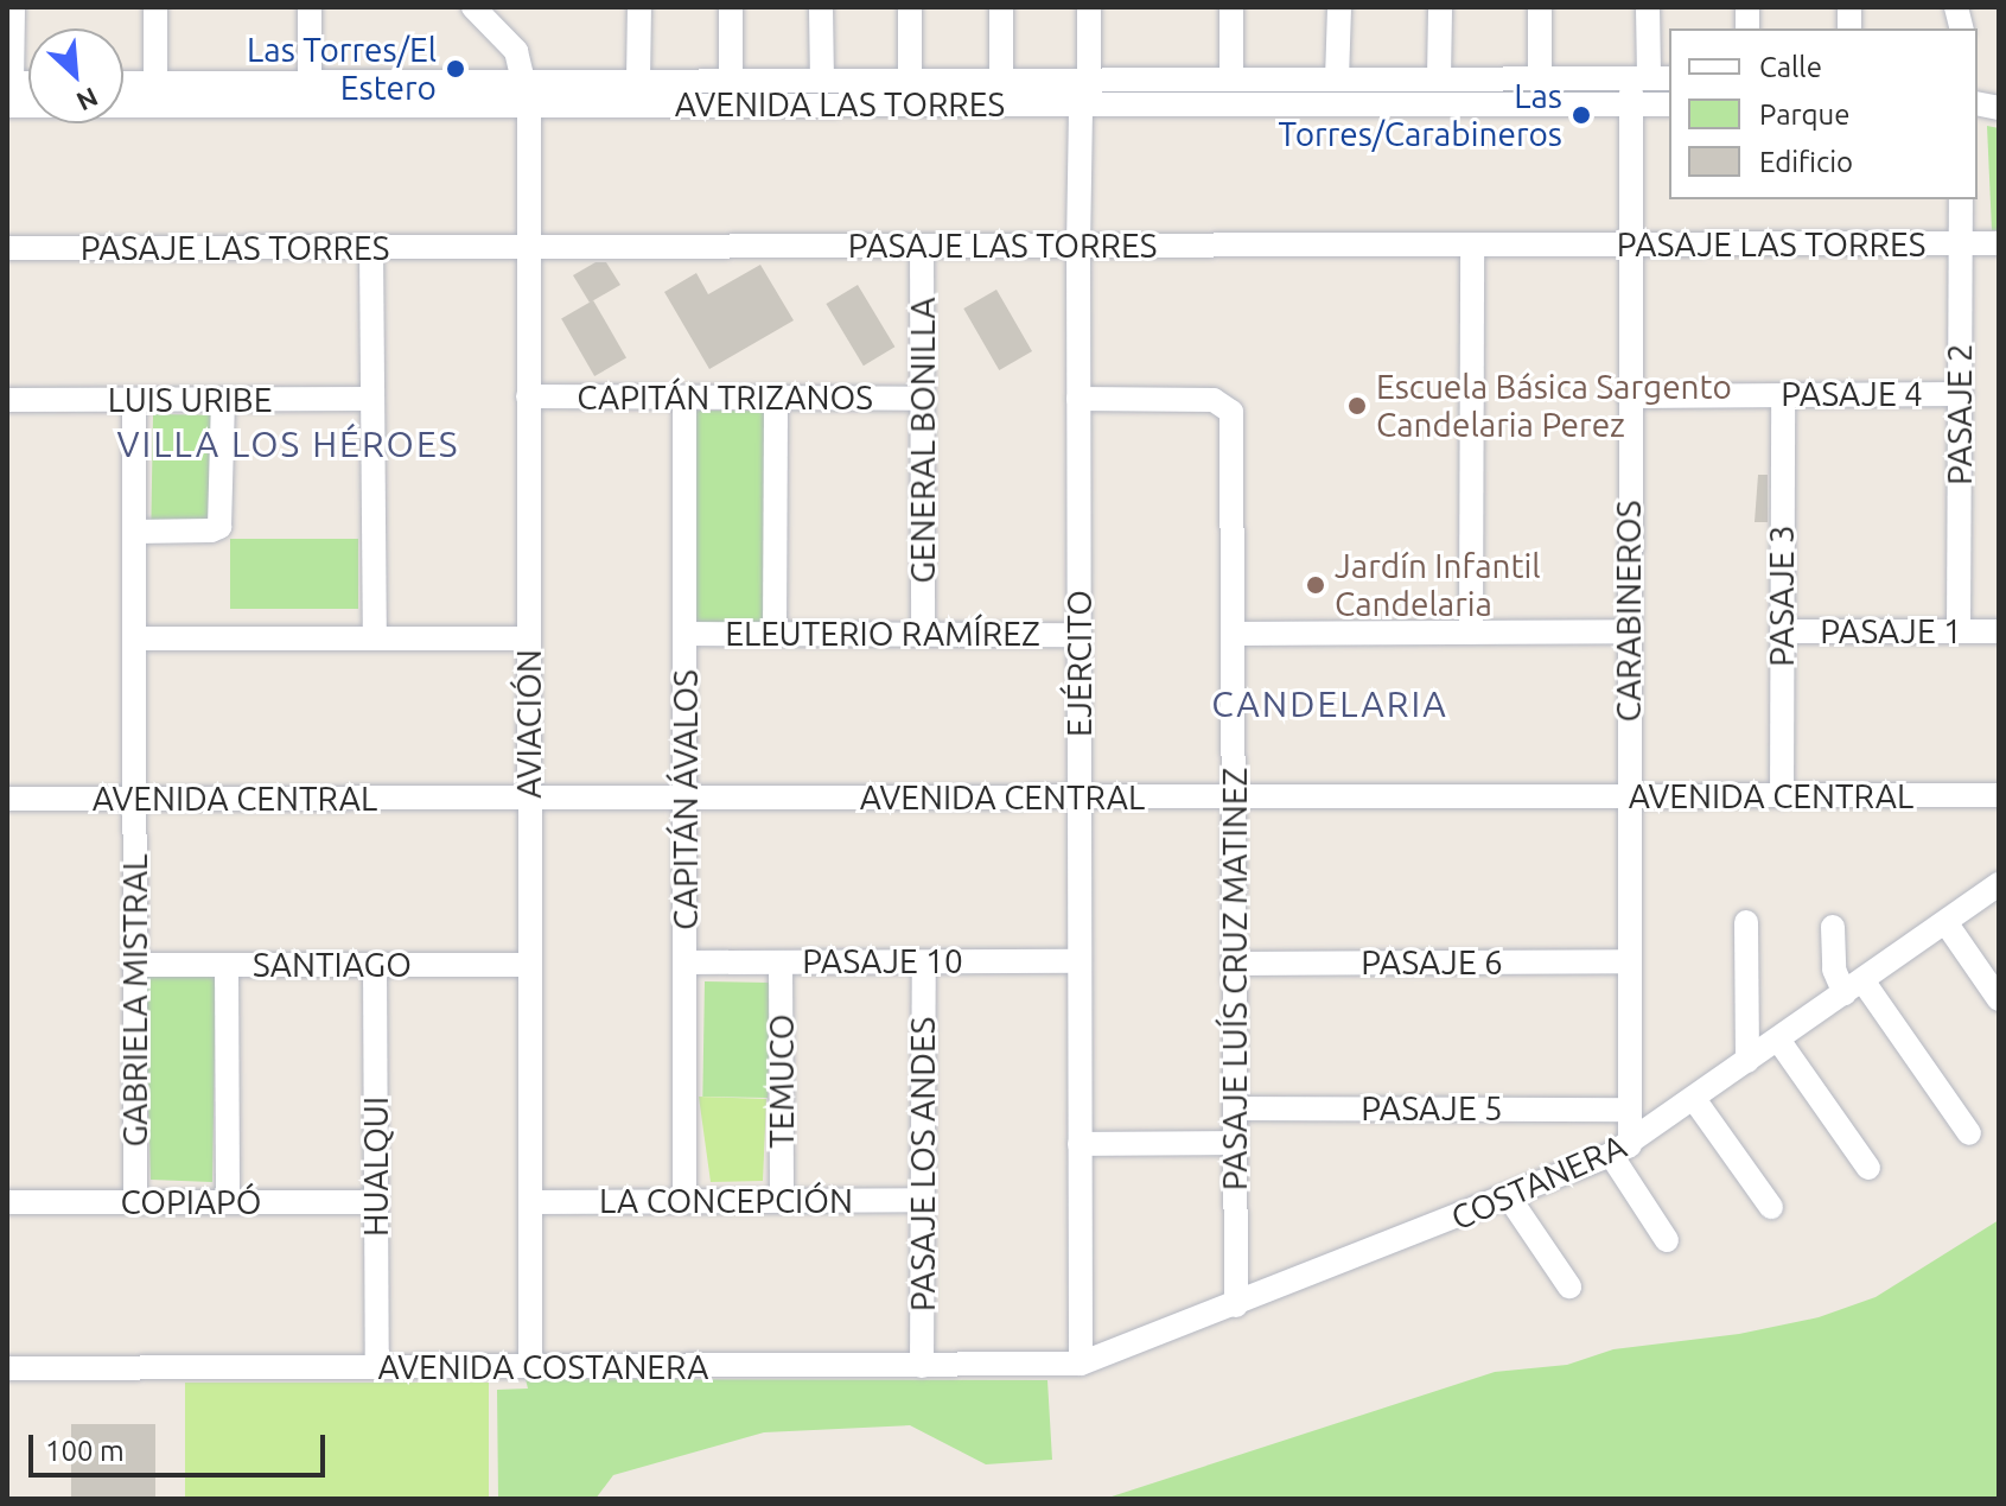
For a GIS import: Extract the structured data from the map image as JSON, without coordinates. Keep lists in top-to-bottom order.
{
  "streets": {
    "street": [
      "AVENIDA LAS TORRES",
      "PASAJE LAS TORRES",
      "PASAJE 4",
      "CAPITÁN TRIZANOS",
      "LUIS URIBE",
      "PASAJE 2",
      "GENERAL BONILLA",
      "PASAJE 3",
      "CARABINEROS",
      "PASAJE 1",
      "ELEUTERIO RAMÍREZ",
      "EJÉRCITO",
      "AVIACIÓN",
      "AVENIDA CENTRAL",
      "CAPITÁN ÁVALOS",
      "PASAJE 10",
      "PASAJE 6",
      "SANTIAGO",
      "PASAJE LUÍS CRUZ MATINEZ",
      "GABRIELA MISTRAL",
      "TEMUCO",
      "PASAJE 5",
      "PASAJE LOS ANDES",
      "HUALQUI",
      "COSTANERA",
      "LA CONCEPCIÓN",
      "COPIAPÓ",
      "AVENIDA COSTANERA"
    ]
  },
  "crossings": [
    ["AVENIDA LAS TORRES", "CARABINEROS"],
    ["AVENIDA LAS TORRES", "EJÉRCITO"],
    ["AVENIDA LAS TORRES", "AVIACIÓN"],
    ["PASAJE LAS TORRES", "PASAJE 2"],
    ["PASAJE LAS TORRES", "GENERAL BONILLA"],
    ["PASAJE LAS TORRES", "CARABINEROS"],
    ["PASAJE LAS TORRES", "EJÉRCITO"],
    ["PASAJE LAS TORRES", "AVIACIÓN"],
    ["PASAJE 4", "PASAJE 2"],
    ["PASAJE 4", "PASAJE 3"],
    ["PASAJE 4", "CARABINEROS"],
    ["CAPITÁN TRIZANOS", "GENERAL BONILLA"],
    ["CAPITÁN TRIZANOS", "AVIACIÓN"],
    ["CAPITÁN TRIZANOS", "CAPITÁN ÁVALOS"],
    ["LUIS URIBE", "GABRIELA MISTRAL"],
    ["PASAJE 2", "PASAJE 1"],
    ["GENERAL BONILLA", "ELEUTERIO RAMÍREZ"],
    ["PASAJE 3", "PASAJE 1"],
    ["PASAJE 3", "AVENIDA CENTRAL"],
    ["CARABINEROS", "AVENIDA CENTRAL"],
    ["CARABINEROS", "PASAJE 6"],
    ["CARABINEROS", "PASAJE 5"],
    ["CARABINEROS", "COSTANERA"],
    ["ELEUTERIO RAMÍREZ", "EJÉRCITO"],
    ["ELEUTERIO RAMÍREZ", "CAPITÁN ÁVALOS"],
    ["EJÉRCITO", "AVENIDA CENTRAL"],
    ["EJÉRCITO", "PASAJE 10"],
    ["EJÉRCITO", "PASAJE LUÍS CRUZ MATINEZ"],
    ["EJÉRCITO", "COSTANERA"],
    ["EJÉRCITO", "AVENIDA COSTANERA"],
    ["AVIACIÓN", "AVENIDA CENTRAL"],
    ["AVIACIÓN", "SANTIAGO"],
    ["AVIACIÓN", "LA CONCEPCIÓN"],
    ["AVIACIÓN", "AVENIDA COSTANERA"],
    ["AVENIDA CENTRAL", "CAPITÁN ÁVALOS"],
    ["AVENIDA CENTRAL", "PASAJE LUÍS CRUZ MATINEZ"],
    ["AVENIDA CENTRAL", "GABRIELA MISTRAL"],
    ["CAPITÁN ÁVALOS", "PASAJE 10"],
    ["CAPITÁN ÁVALOS", "LA CONCEPCIÓN"],
    ["PASAJE 10", "TEMUCO"],
    ["PASAJE 10", "PASAJE LOS ANDES"],
    ["PASAJE 6", "PASAJE LUÍS CRUZ MATINEZ"],
    ["SANTIAGO", "GABRIELA MISTRAL"],
    ["SANTIAGO", "HUALQUI"],
    ["PASAJE LUÍS CRUZ MATINEZ", "PASAJE 5"],
    ["PASAJE LUÍS CRUZ MATINEZ", "COSTANERA"],
    ["GABRIELA MISTRAL", "COPIAPÓ"],
    ["TEMUCO", "LA CONCEPCIÓN"],
    ["PASAJE LOS ANDES", "LA CONCEPCIÓN"],
    ["PASAJE LOS ANDES", "AVENIDA COSTANERA"],
    ["HUALQUI", "COPIAPÓ"],
    ["HUALQUI", "AVENIDA COSTANERA"],
    ["COSTANERA", "AVENIDA COSTANERA"]
  ],
  "districts": ["VILLA LOS HÉROES", "CANDELARIA"],
  "places": [
    "Las Torres/El Estero",
    "Las Torres/Carabineros",
    "Escuela Básica Sargento Candelaria Perez",
    "Jardín Infantil Candelaria"
  ],
  "legend": ["Calle", "Parque", "Edificio"],
  "scale_bar": "100 m",
  "north": "bottom right"
}
